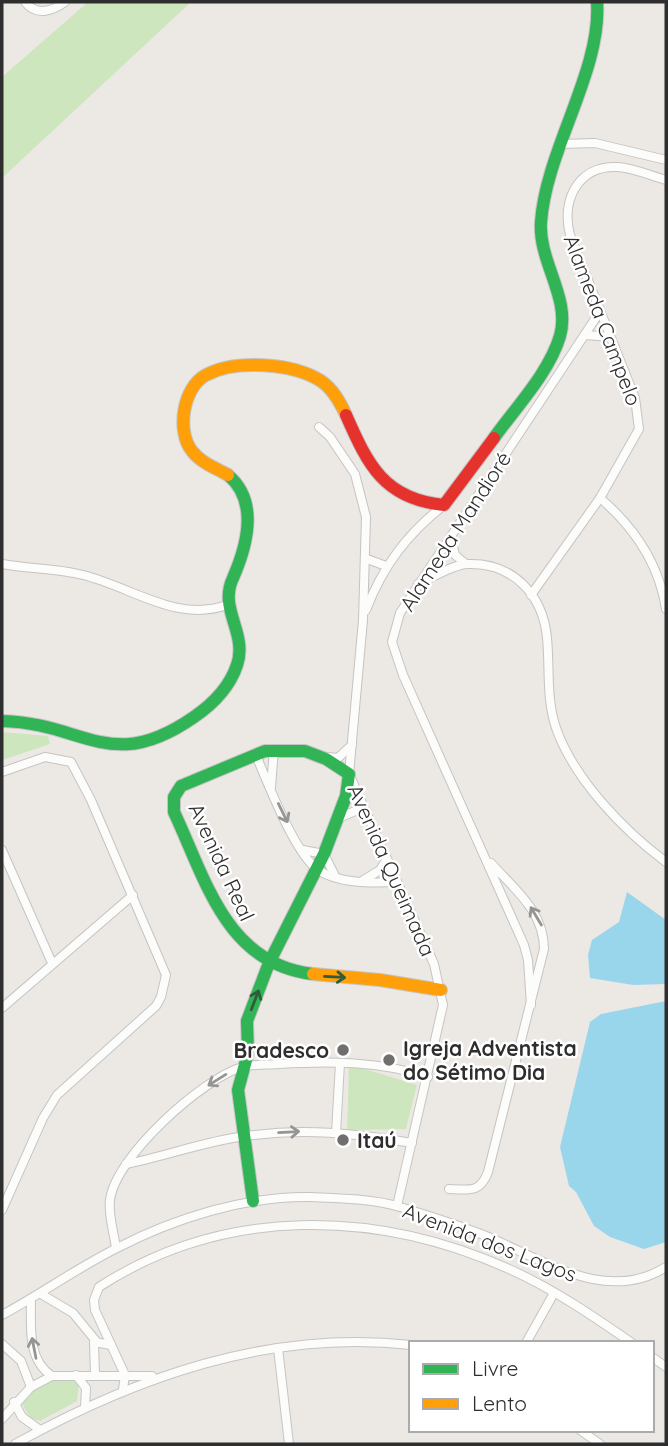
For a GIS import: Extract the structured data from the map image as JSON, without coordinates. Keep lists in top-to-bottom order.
{
  "streets": {
    "street": [
      "Alameda Campelo",
      "Alameda Mandioré",
      "Avenida Real",
      "Avenida Queimada",
      "Avenida dos Lagos"
    ]
  },
  "crossings": [
    ["Alameda Campelo", "Alameda Mandioré"],
    ["Avenida Real", "Avenida Queimada"],
    ["Avenida Queimada", "Avenida dos Lagos"]
  ],
  "places": ["Bradesco", "Igreja Adventista do Sétimo Dia", "Itaú"],
  "legend": ["Livre", "Lento"]
}
